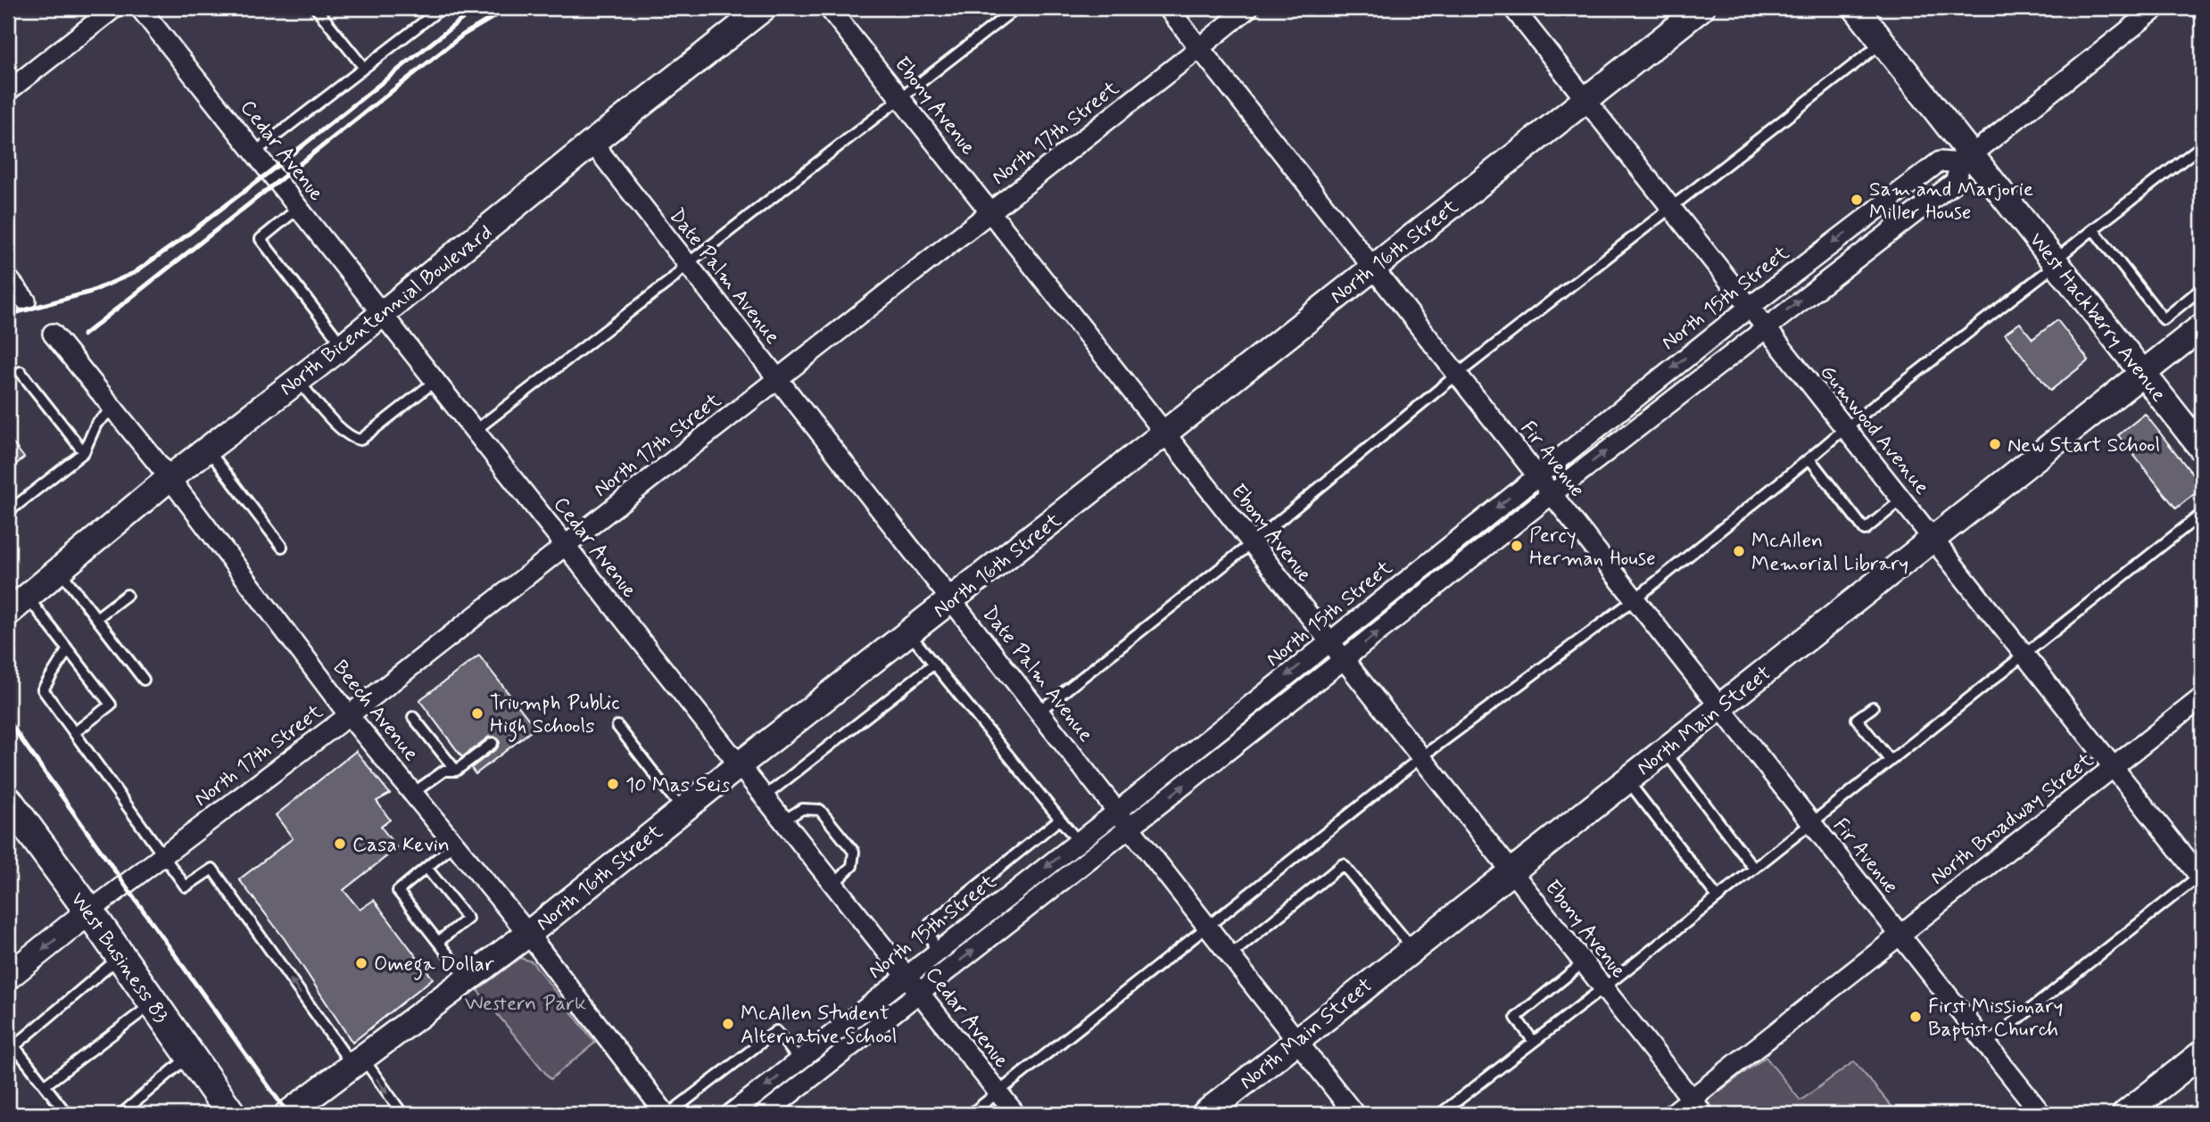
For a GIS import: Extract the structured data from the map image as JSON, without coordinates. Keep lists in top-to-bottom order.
{
  "streets": {
    "main road": ["West Business 83"],
    "street": [
      "Ebony Avenue",
      "North 17th Street",
      "Cedar Avenue",
      "North 16th Street",
      "Date Palm Avenue",
      "North 15th Street",
      "North Bicentennial Boulevard",
      "West Hackberry Avenue",
      "Gumwood Avenue",
      "Fir Avenue",
      "Beech Avenue",
      "North Main Street",
      "North Broadway Street"
    ]
  },
  "crossings": [
    ["Ebony Avenue", "North 17th Street"],
    ["Ebony Avenue", "North 16th Street"],
    ["Ebony Avenue", "North 15th Street"],
    ["Ebony Avenue", "North Main Street"],
    ["Ebony Avenue", "North Broadway Street"],
    ["North 17th Street", "Cedar Avenue"],
    ["North 17th Street", "Date Palm Avenue"],
    ["North 17th Street", "Fir Avenue"],
    ["North 17th Street", "Beech Avenue"],
    ["North 17th Street", "West Business 83"],
    ["Cedar Avenue", "North 16th Street"],
    ["Cedar Avenue", "North 15th Street"],
    ["Cedar Avenue", "North Bicentennial Boulevard"],
    ["North 16th Street", "Date Palm Avenue"],
    ["North 16th Street", "Gumwood Avenue"],
    ["North 16th Street", "Fir Avenue"],
    ["North 16th Street", "Beech Avenue"],
    ["Date Palm Avenue", "North 15th Street"],
    ["Date Palm Avenue", "North Bicentennial Boulevard"],
    ["Date Palm Avenue", "North Main Street"],
    ["North 15th Street", "West Hackberry Avenue"],
    ["North 15th Street", "Gumwood Avenue"],
    ["North 15th Street", "Fir Avenue"],
    ["North Bicentennial Boulevard", "Beech Avenue"],
    ["West Hackberry Avenue", "North Main Street"],
    ["Gumwood Avenue", "North Main Street"],
    ["Gumwood Avenue", "North Broadway Street"],
    ["Fir Avenue", "North Main Street"],
    ["Fir Avenue", "North Broadway Street"]
  ],
  "parks": ["Western Park"],
  "places": [
    "Sam and Marjorie Miller House",
    "New Start School",
    "Percy Herman House",
    "McAllen Memorial Library",
    "Triumph Public High Schools",
    "10 Mas Seis",
    "Casa Kevin",
    "Omega Dollar",
    "First Missionary Baptist Church",
    "McAllen Student Alternative School"
  ]
}
